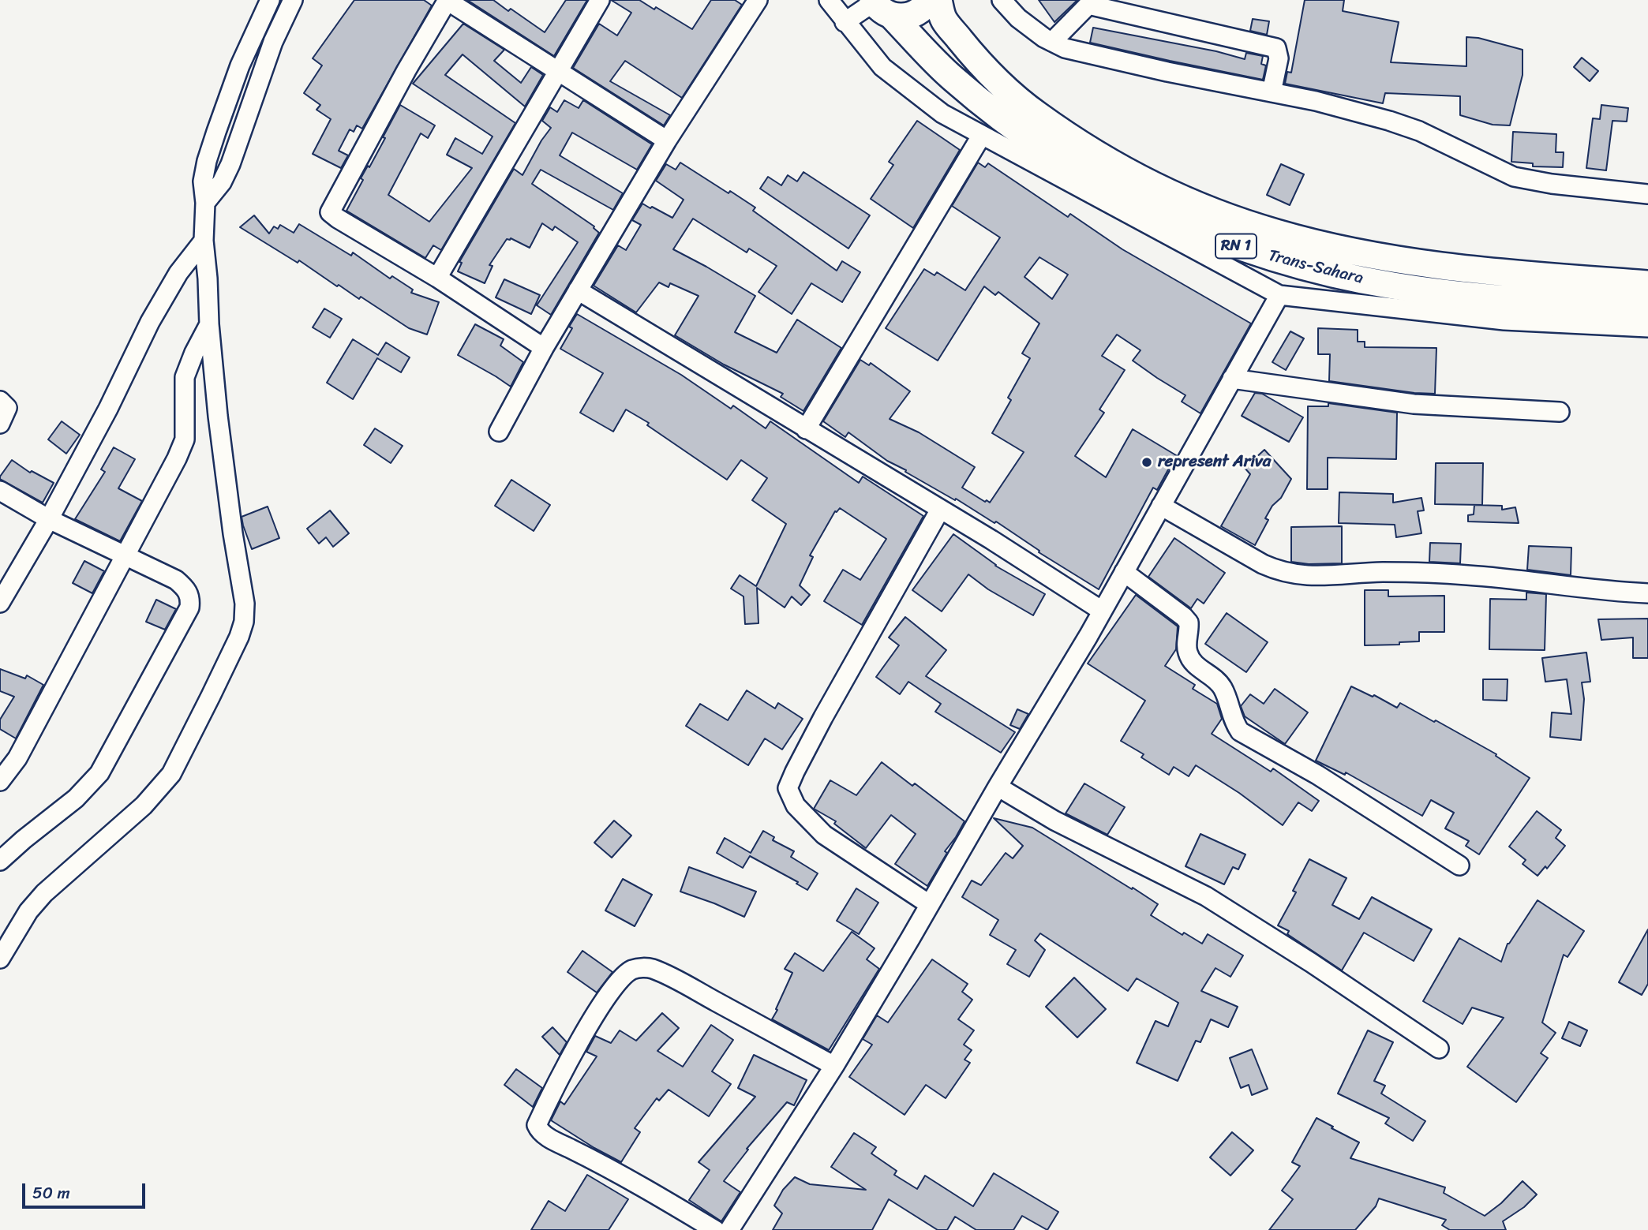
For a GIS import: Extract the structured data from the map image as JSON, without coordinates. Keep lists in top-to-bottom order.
{
  "streets": {
    "highway": ["RN 1", "Trans-Sahara"]
  },
  "places": ["represent Ariva"],
  "scale_bar": "50 m"
}
